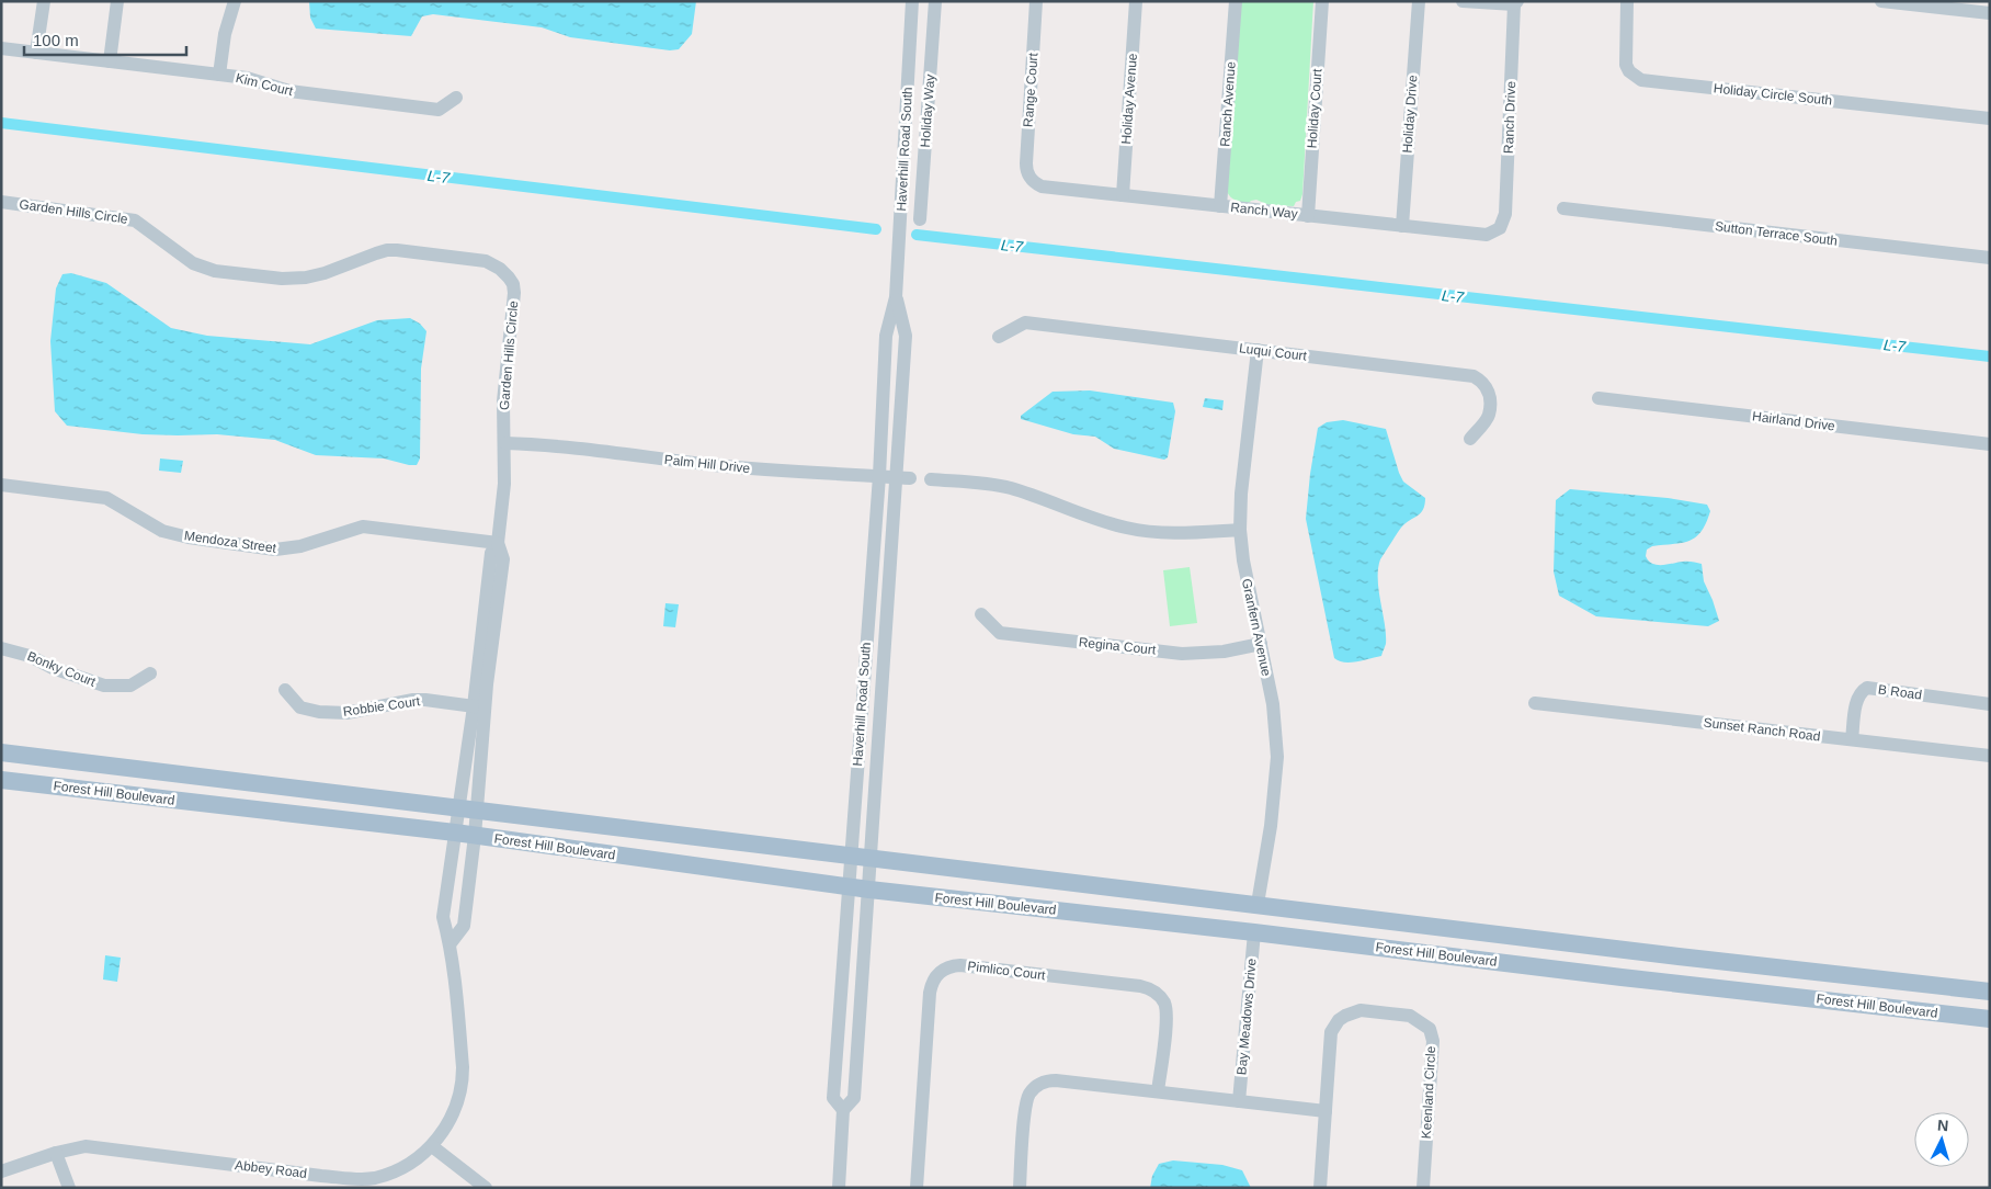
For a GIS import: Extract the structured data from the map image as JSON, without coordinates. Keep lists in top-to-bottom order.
{
  "streets": {
    "main road": ["Forest Hill Boulevard"],
    "street": [
      "Kim Court",
      "Range Court",
      "Holiday Circle South",
      "Holiday Avenue",
      "Ranch Avenue",
      "Holiday Court",
      "Holiday Way",
      "Holiday Drive",
      "Ranch Drive",
      "Haverhill Road South",
      "Ranch Way",
      "Garden Hills Circle",
      "Sutton Terrace South",
      "Luqui Court",
      "Hairland Drive",
      "Palm Hill Drive",
      "Mendoza Street",
      "Granfern Avenue",
      "Regina Court",
      "Bonky Court",
      "B Road",
      "Robbie Court",
      "Sunset Ranch Road",
      "Pimlico Court",
      "Bay Meadows Drive",
      "Keenland Circle",
      "Abbey Road"
    ]
  },
  "crossings": [
    ["Range Court", "Ranch Way"],
    ["Holiday Avenue", "Ranch Way"],
    ["Ranch Avenue", "Ranch Way"],
    ["Holiday Court", "Ranch Way"],
    ["Holiday Drive", "Ranch Way"],
    ["Ranch Drive", "Ranch Way"],
    ["Haverhill Road South", "Palm Hill Drive"],
    ["Haverhill Road South", "Forest Hill Boulevard"],
    ["Garden Hills Circle", "Palm Hill Drive"],
    ["Garden Hills Circle", "Mendoza Street"],
    ["Garden Hills Circle", "Robbie Court"],
    ["Garden Hills Circle", "Forest Hill Boulevard"],
    ["Garden Hills Circle", "Abbey Road"],
    ["Luqui Court", "Granfern Avenue"],
    ["Granfern Avenue", "Regina Court"],
    ["Granfern Avenue", "Forest Hill Boulevard"],
    ["B Road", "Sunset Ranch Road"],
    ["Forest Hill Boulevard", "Bay Meadows Drive"],
    ["Forest Hill Boulevard", "Abbey Road"]
  ],
  "water": ["L-7"],
  "scale_bar": "100 m",
  "north": "top"
}
